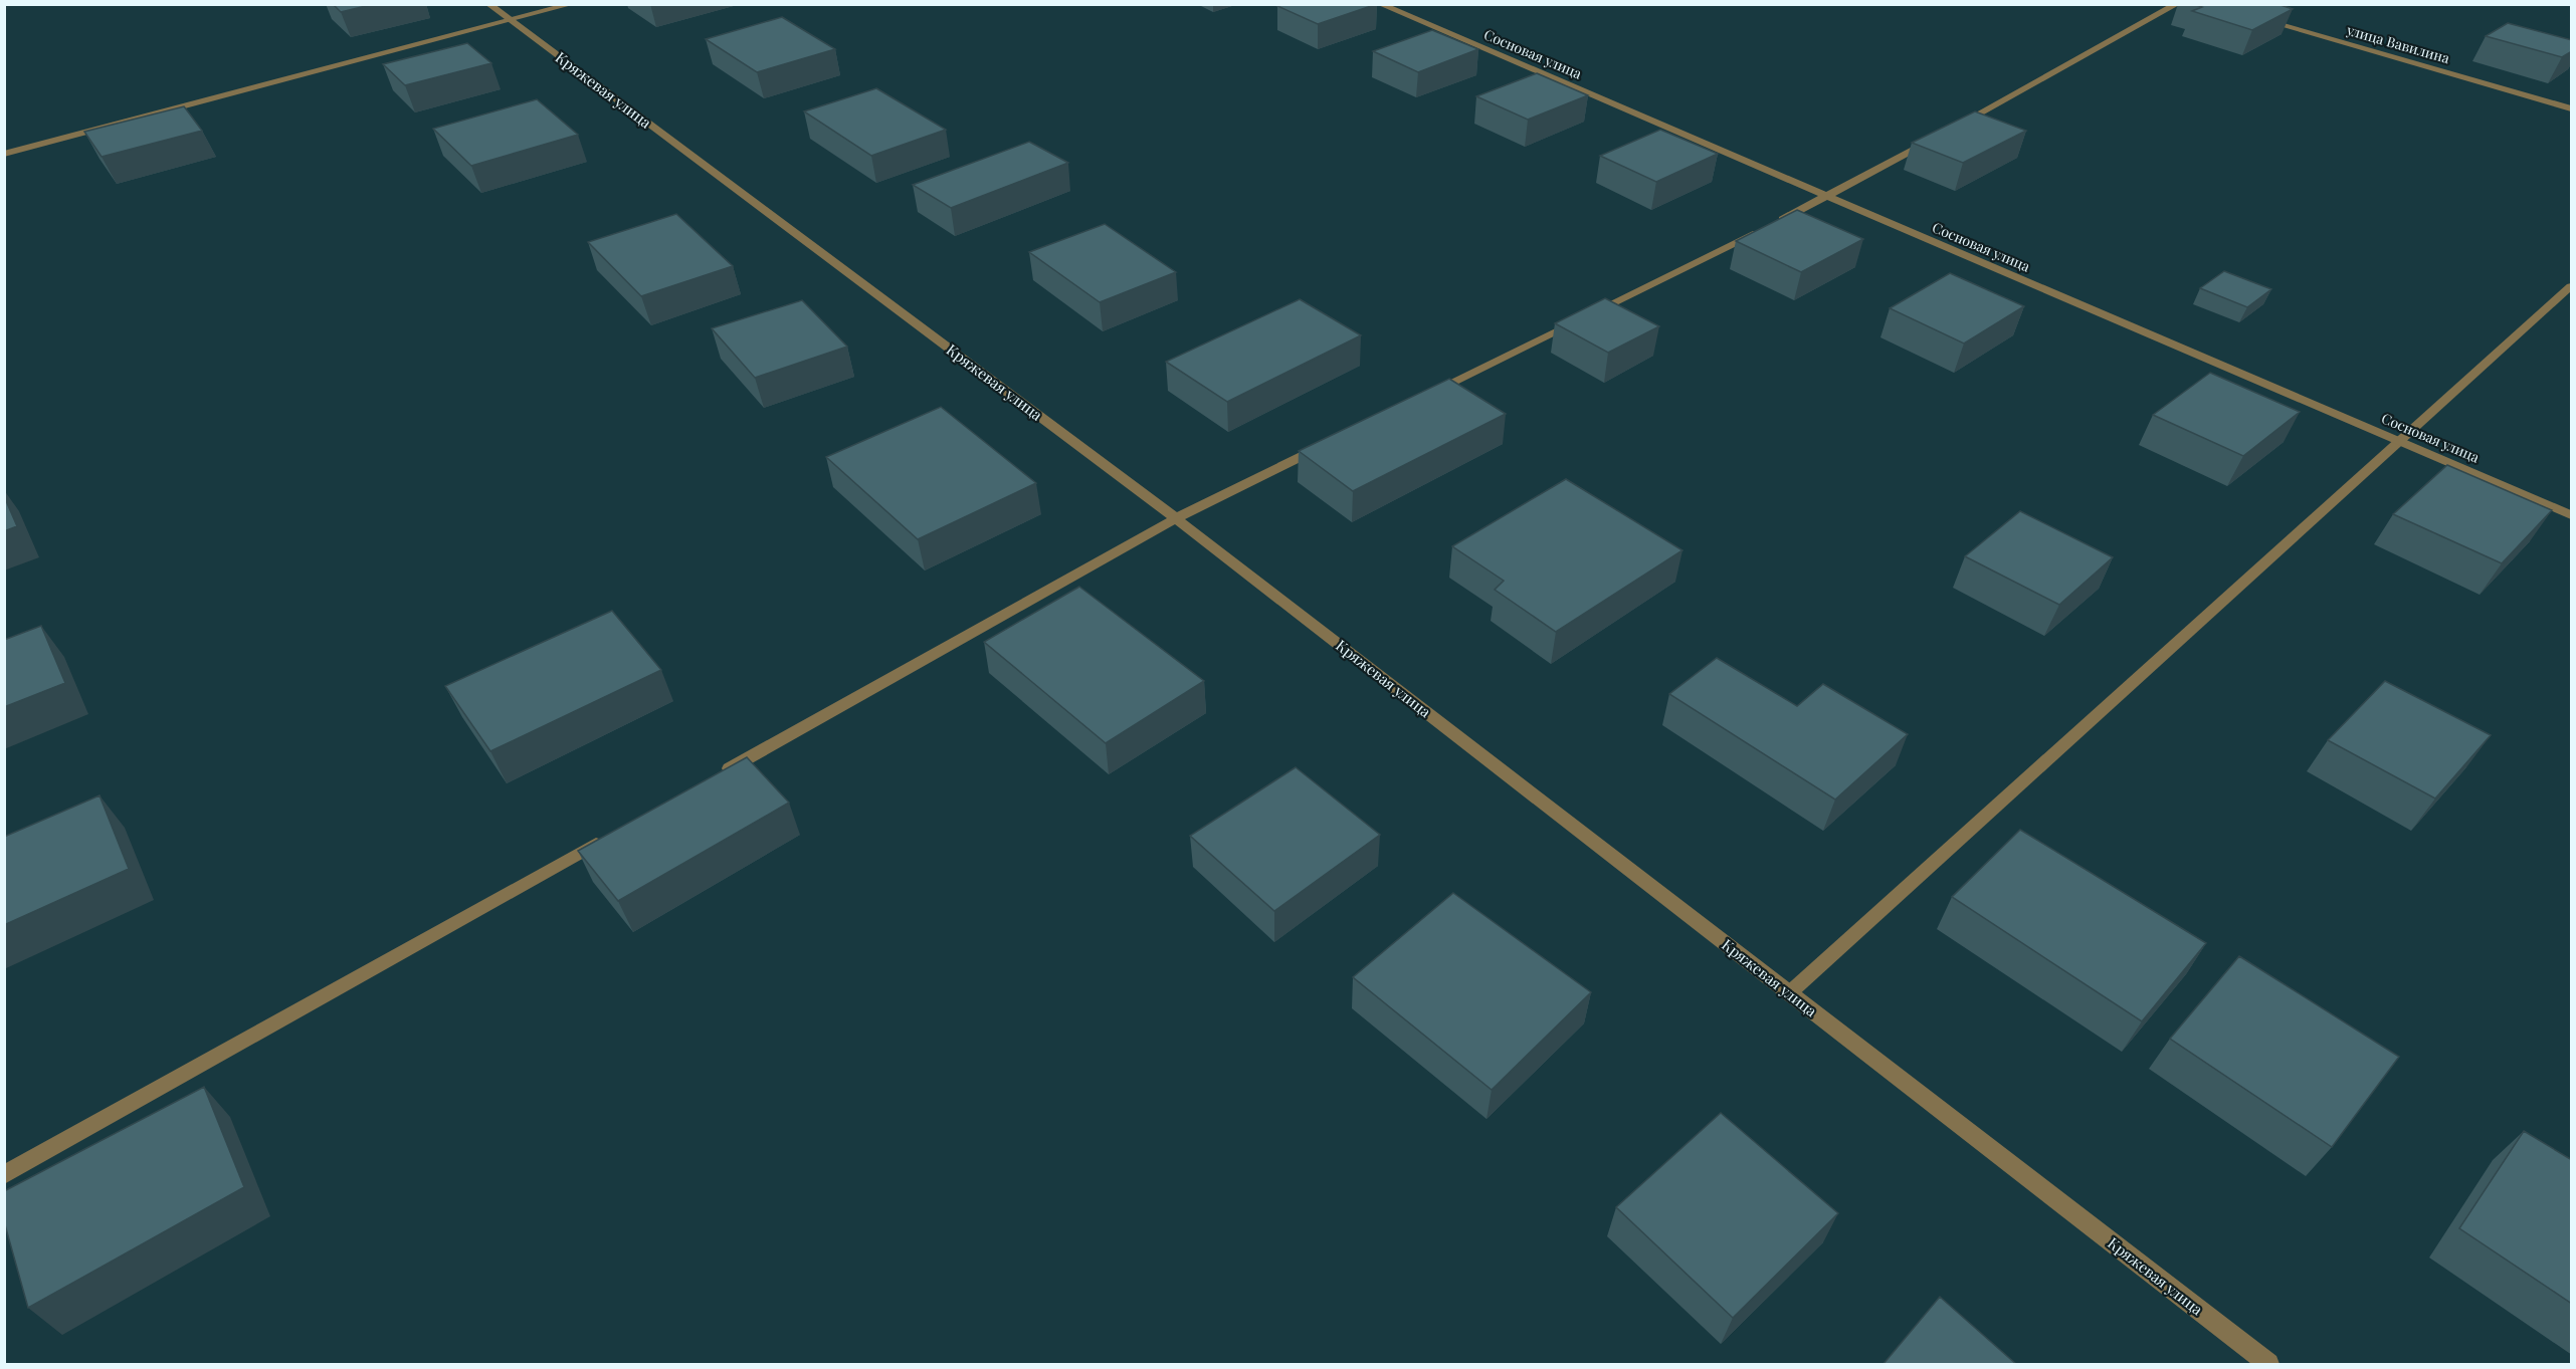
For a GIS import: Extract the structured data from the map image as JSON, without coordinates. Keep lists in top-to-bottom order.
{
  "streets": {
    "street": ["улица Вавилина", "Сосновая улица", "Кряжевая улица"]
  }
}
